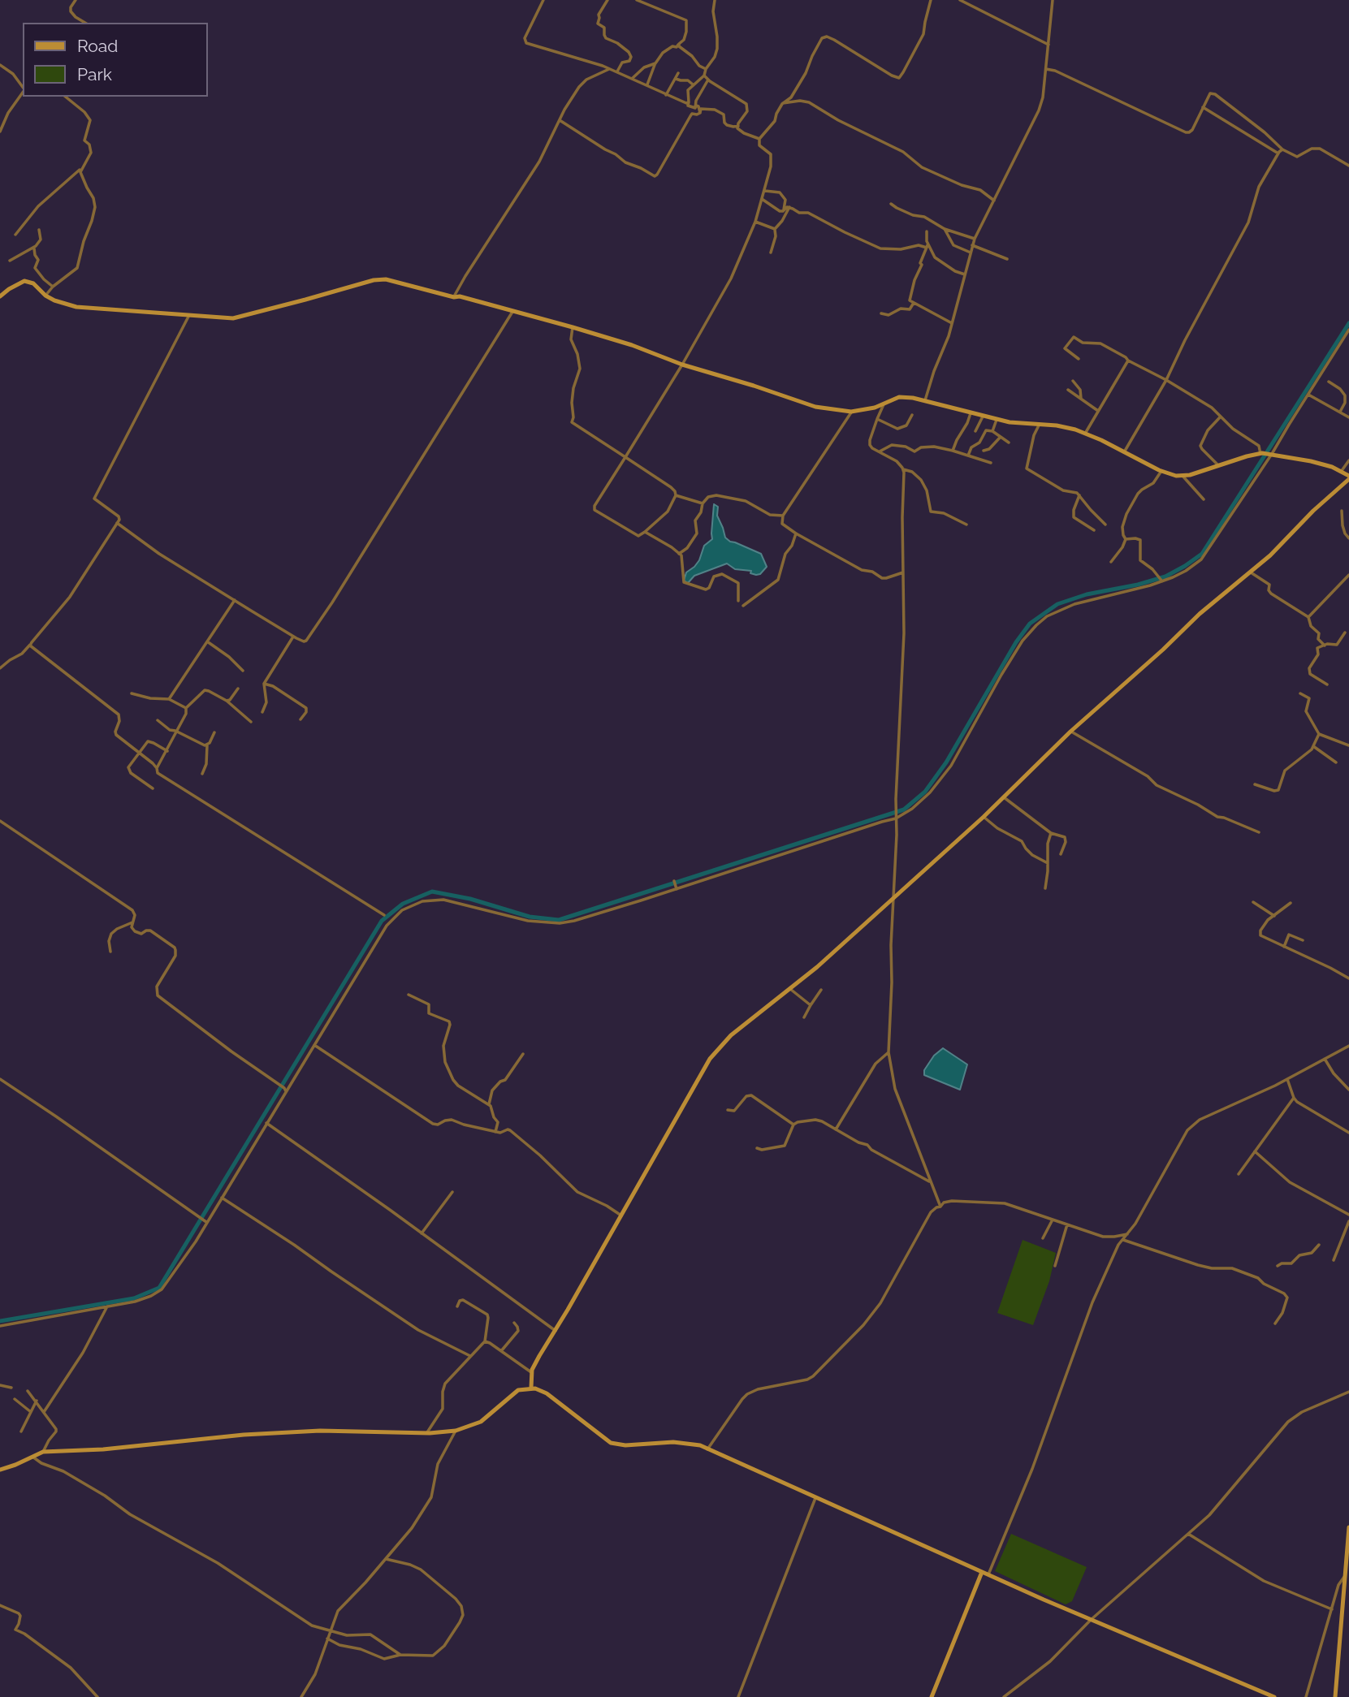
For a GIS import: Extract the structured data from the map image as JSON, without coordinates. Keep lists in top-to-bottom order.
{
  "legend": ["Road", "Park"]
}
